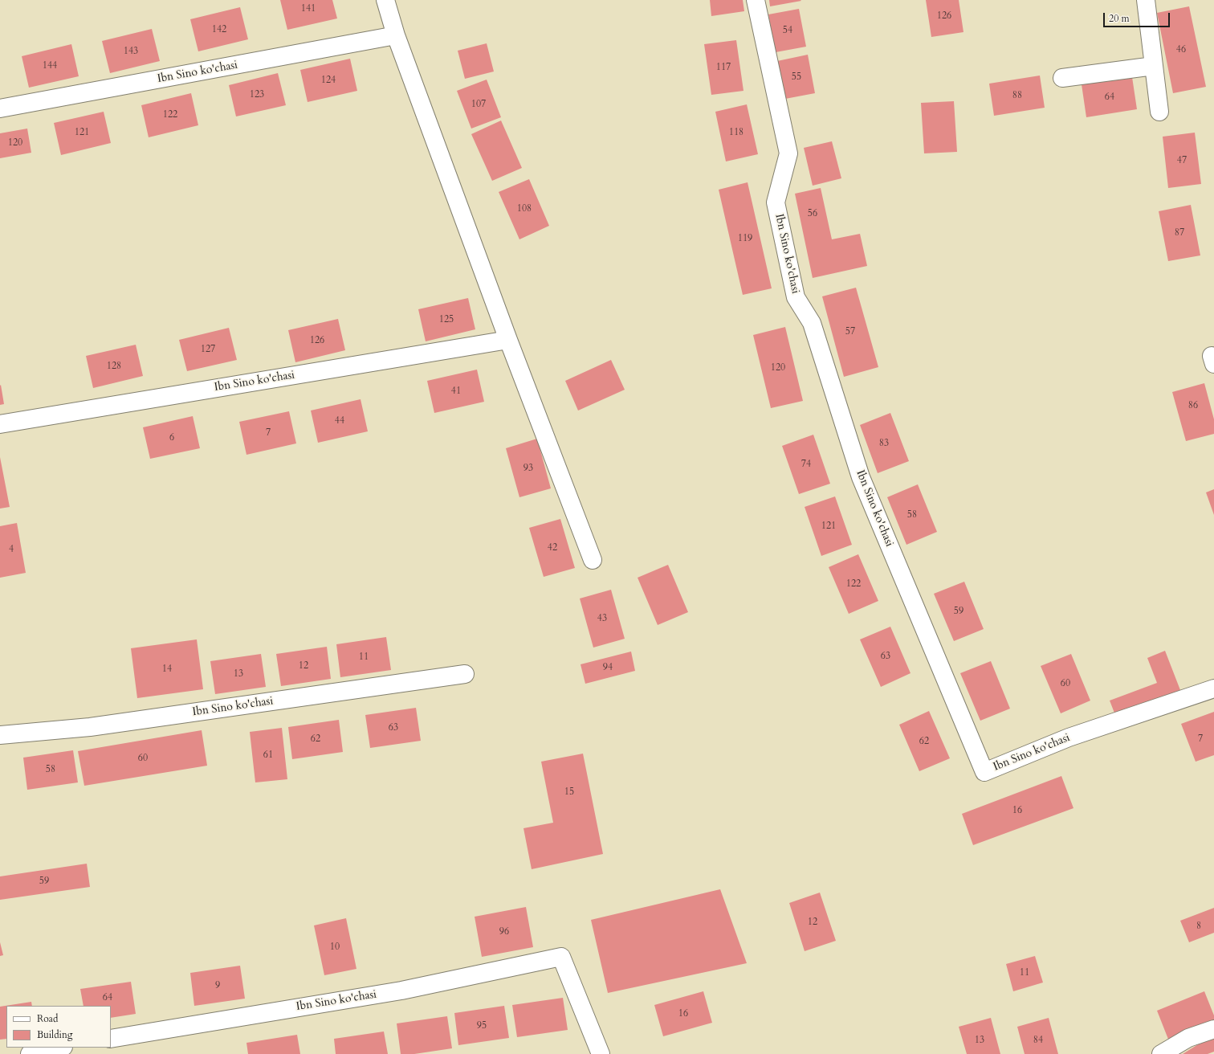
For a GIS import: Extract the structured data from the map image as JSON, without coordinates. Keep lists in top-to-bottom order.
{
  "streets": {
    "street": ["Ibn Sino ko'chasi"]
  },
  "house_numbers": [
    "141",
    "126",
    "142",
    "54",
    "46",
    "143",
    "144",
    "117",
    "55",
    "124",
    "123",
    "88",
    "64",
    "107",
    "122",
    "121",
    "118",
    "120",
    "47",
    "108",
    "56",
    "87",
    "119",
    "125",
    "57",
    "126",
    "127",
    "128",
    "120",
    "41",
    "86",
    "44",
    "7",
    "6",
    "83",
    "74",
    "93",
    "58",
    "121",
    "42",
    "4",
    "122",
    "59",
    "43",
    "63",
    "11",
    "12",
    "94",
    "14",
    "13",
    "60",
    "63",
    "62",
    "7",
    "62",
    "61",
    "60",
    "58",
    "15",
    "16",
    "59",
    "12",
    "8",
    "96",
    "10",
    "11",
    "9",
    "64",
    "16",
    "95",
    "13",
    "84"
  ],
  "legend": ["Road", "Building"],
  "scale_bar": "20 m"
}
